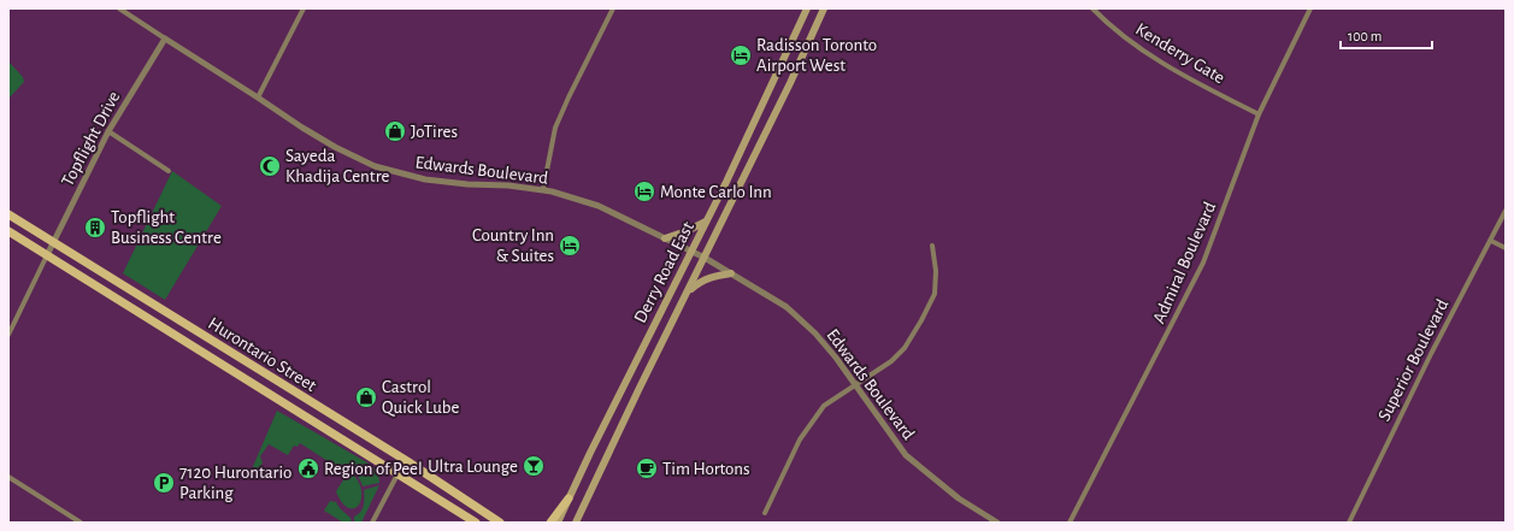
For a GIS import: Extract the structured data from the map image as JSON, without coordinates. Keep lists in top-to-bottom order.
{
  "streets": {
    "main road": ["Derry Road East", "Hurontario Street"],
    "street": [
      "Kenderry Gate",
      "Topflight Drive",
      "Edwards Boulevard",
      "Admiral Boulevard",
      "Superior Boulevard"
    ]
  },
  "crossings": [
    ["Kenderry Gate", "Admiral Boulevard"],
    ["Topflight Drive", "Edwards Boulevard"],
    ["Topflight Drive", "Hurontario Street"],
    ["Edwards Boulevard", "Derry Road East"]
  ],
  "places": {
    "hotel": ["Radisson Toronto Airport West", "Monte Carlo Inn", "Country Inn & Suites"],
    "shop": ["JoTires", "Castrol Quick Lube"],
    "mosque": ["Sayeda Khadija Centre"],
    "building": ["Topflight Business Centre"],
    "bar": ["Ultra Lounge"],
    "public building": ["Region of Peel"],
    "cafe": ["Tim Hortons"],
    "parking": ["7120 Hurontario Parking"]
  },
  "scale_bar": "100 m"
}
